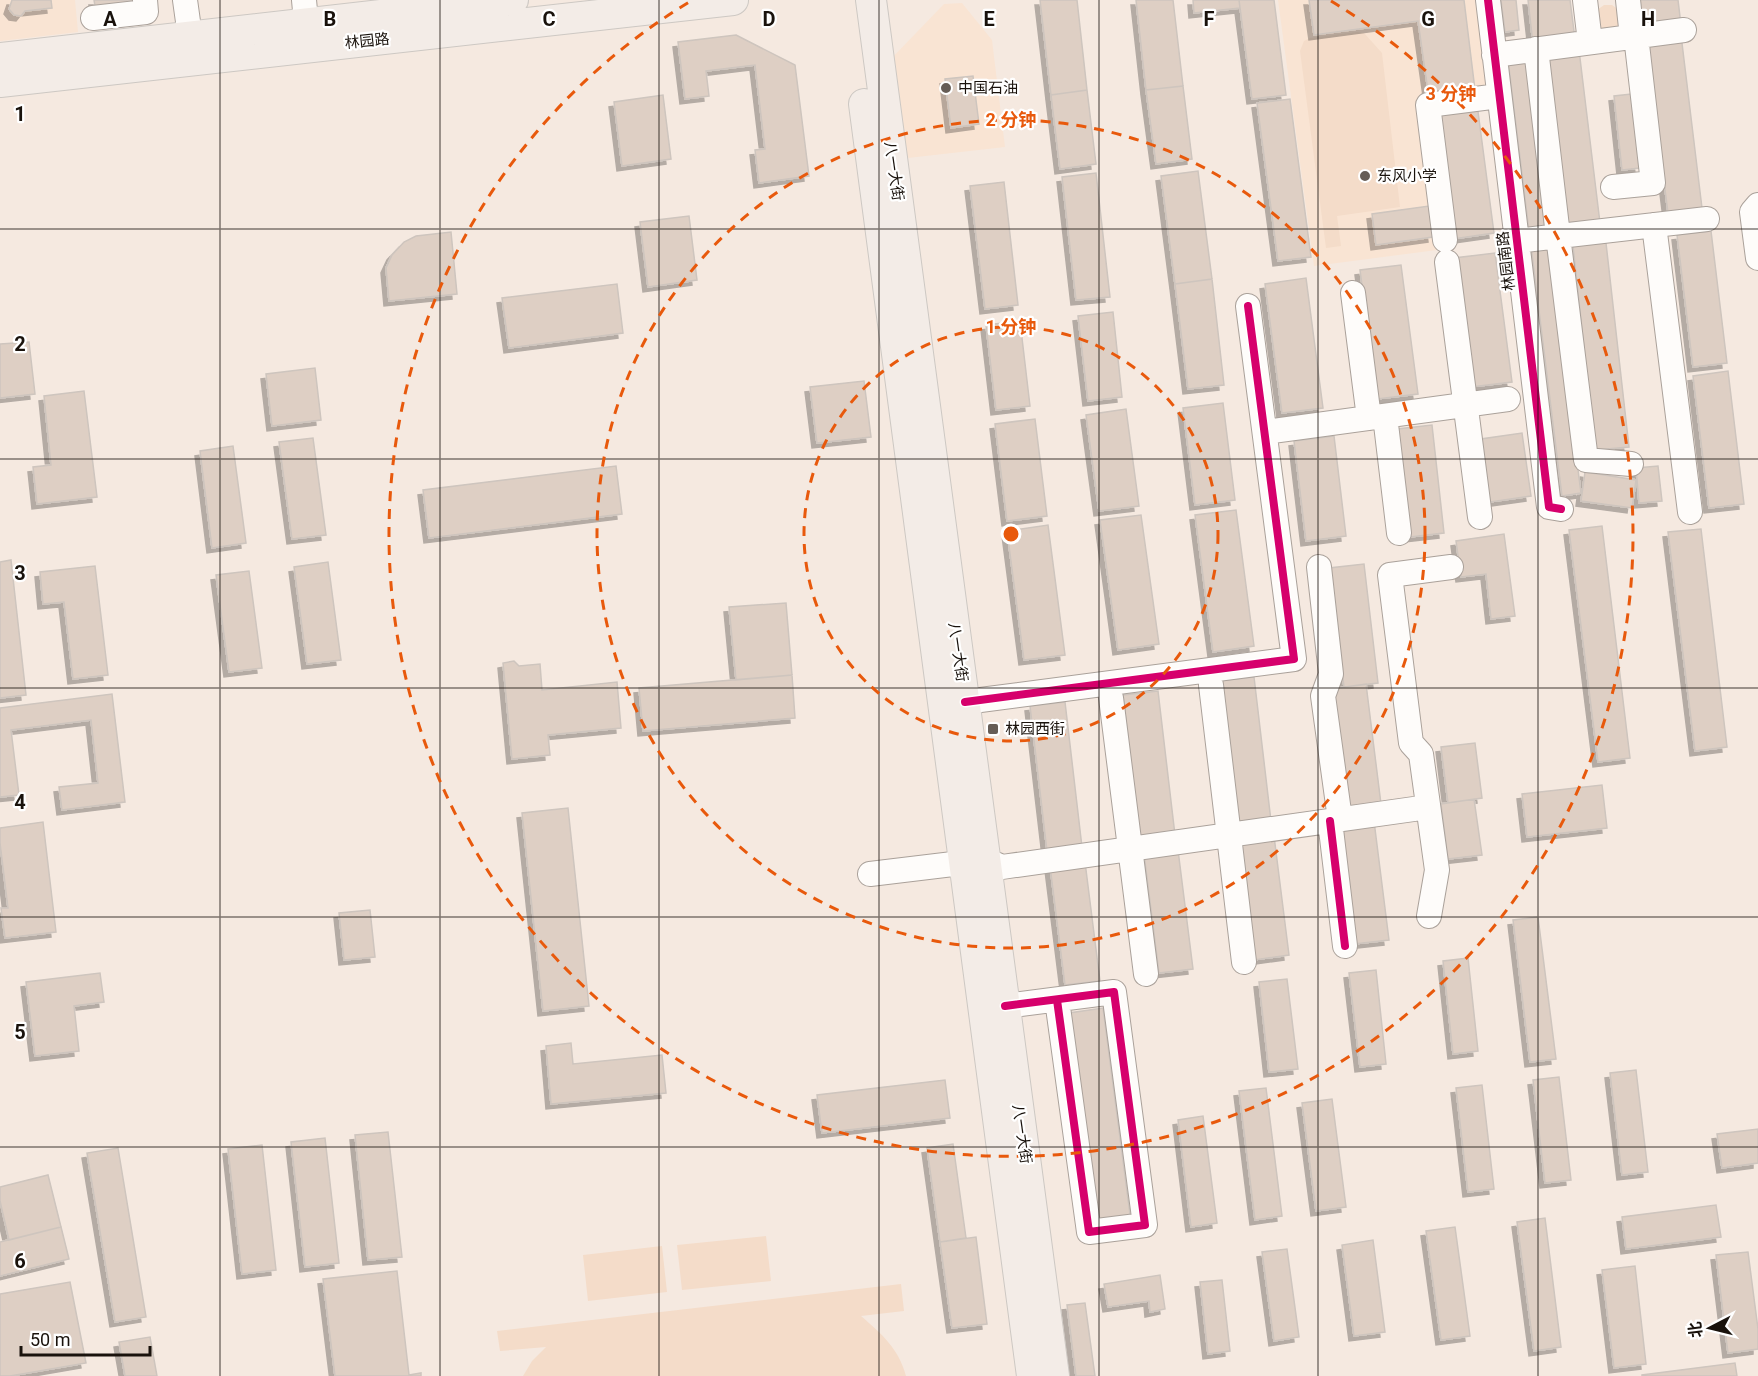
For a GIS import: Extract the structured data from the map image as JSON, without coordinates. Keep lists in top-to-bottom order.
{
  "streets": {
    "main road": ["林园路", "八一大街"],
    "street": ["林园南路"]
  },
  "places": {
    "other": ["中国石油", "东风小学"],
    "transit": ["林园西街"]
  },
  "scale_bar": "50 m",
  "north": "left",
  "grid": {
    "columns": [
      "A",
      "B",
      "C",
      "D",
      "E",
      "F",
      "G",
      "H"
    ],
    "rows": [
      "1",
      "2",
      "3",
      "4",
      "5",
      "6"
    ]
  },
  "rings": ["3 分钟", "2 分钟", "1 分钟"]
}
